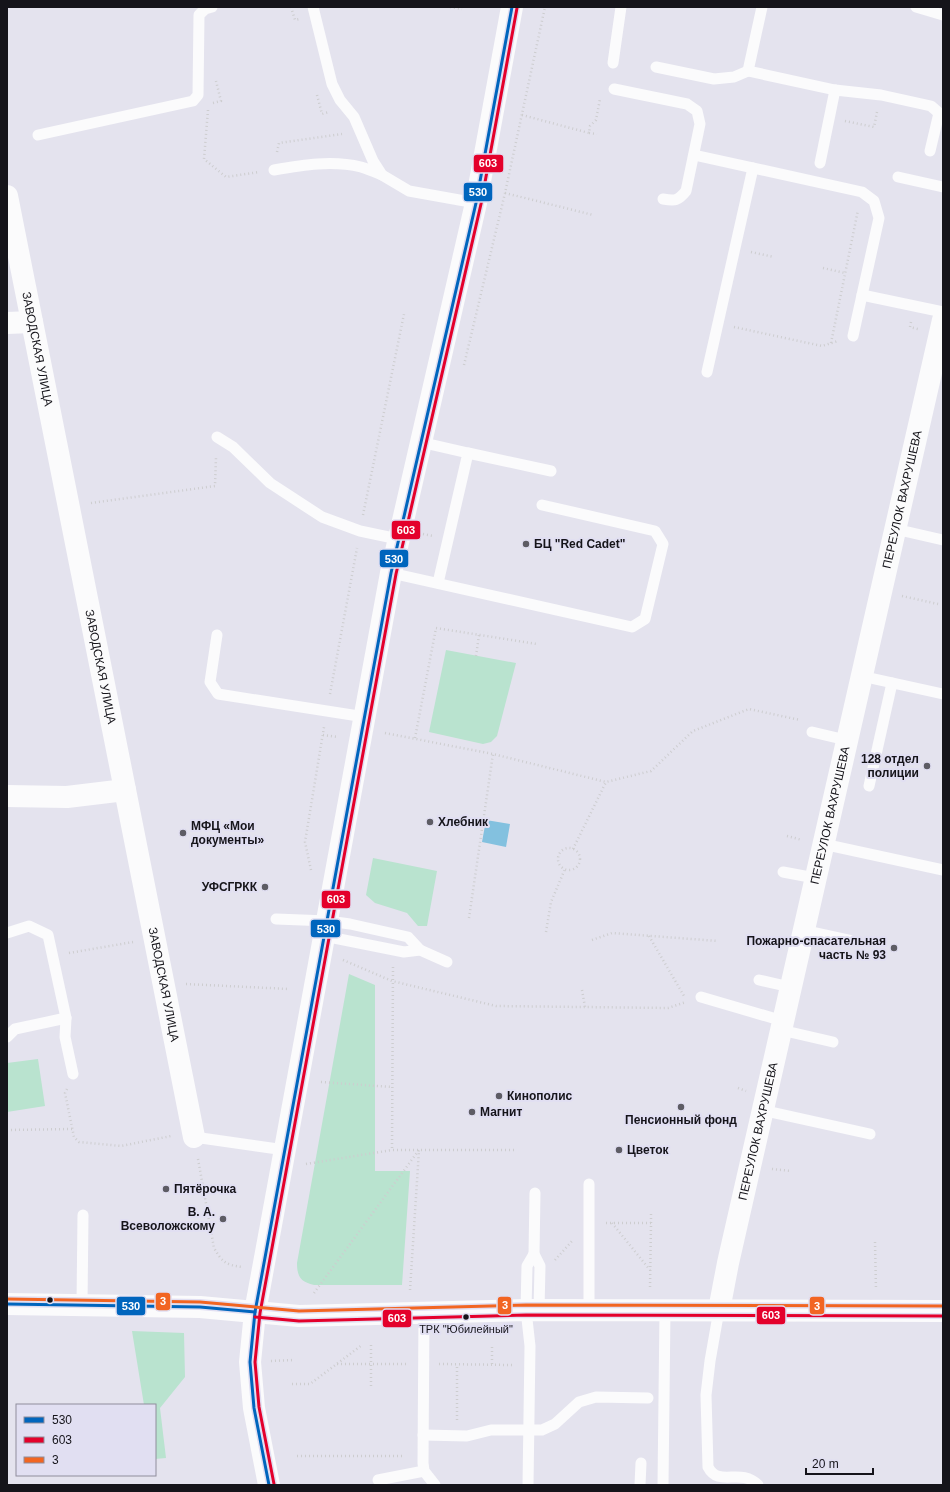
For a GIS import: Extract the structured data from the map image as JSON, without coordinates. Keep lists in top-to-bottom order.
{
  "streets": {
    "street": ["ЗАВОДСКАЯ УЛИЦА", "ПЕРЕУЛОК ВАХРУШЕВА"]
  },
  "places": [
    "БЦ \"Red Cadet\"",
    "128 отдел полиции",
    "Хлебник",
    "МФЦ «Мои документы»",
    "УФСГРКК",
    "Пожарно-спасательная часть № 93",
    "Кинополис",
    "Пенсионный фонд",
    "Магнит",
    "Цветок",
    "Пятёрочка",
    "В. А. Всеволожскому",
    "ТРК \"Юбилейный\""
  ],
  "lines": ["transit line 530", "transit line 603", "transit line 3"],
  "legend": ["530", "603", "3"],
  "scale_bar": "20 m"
}
